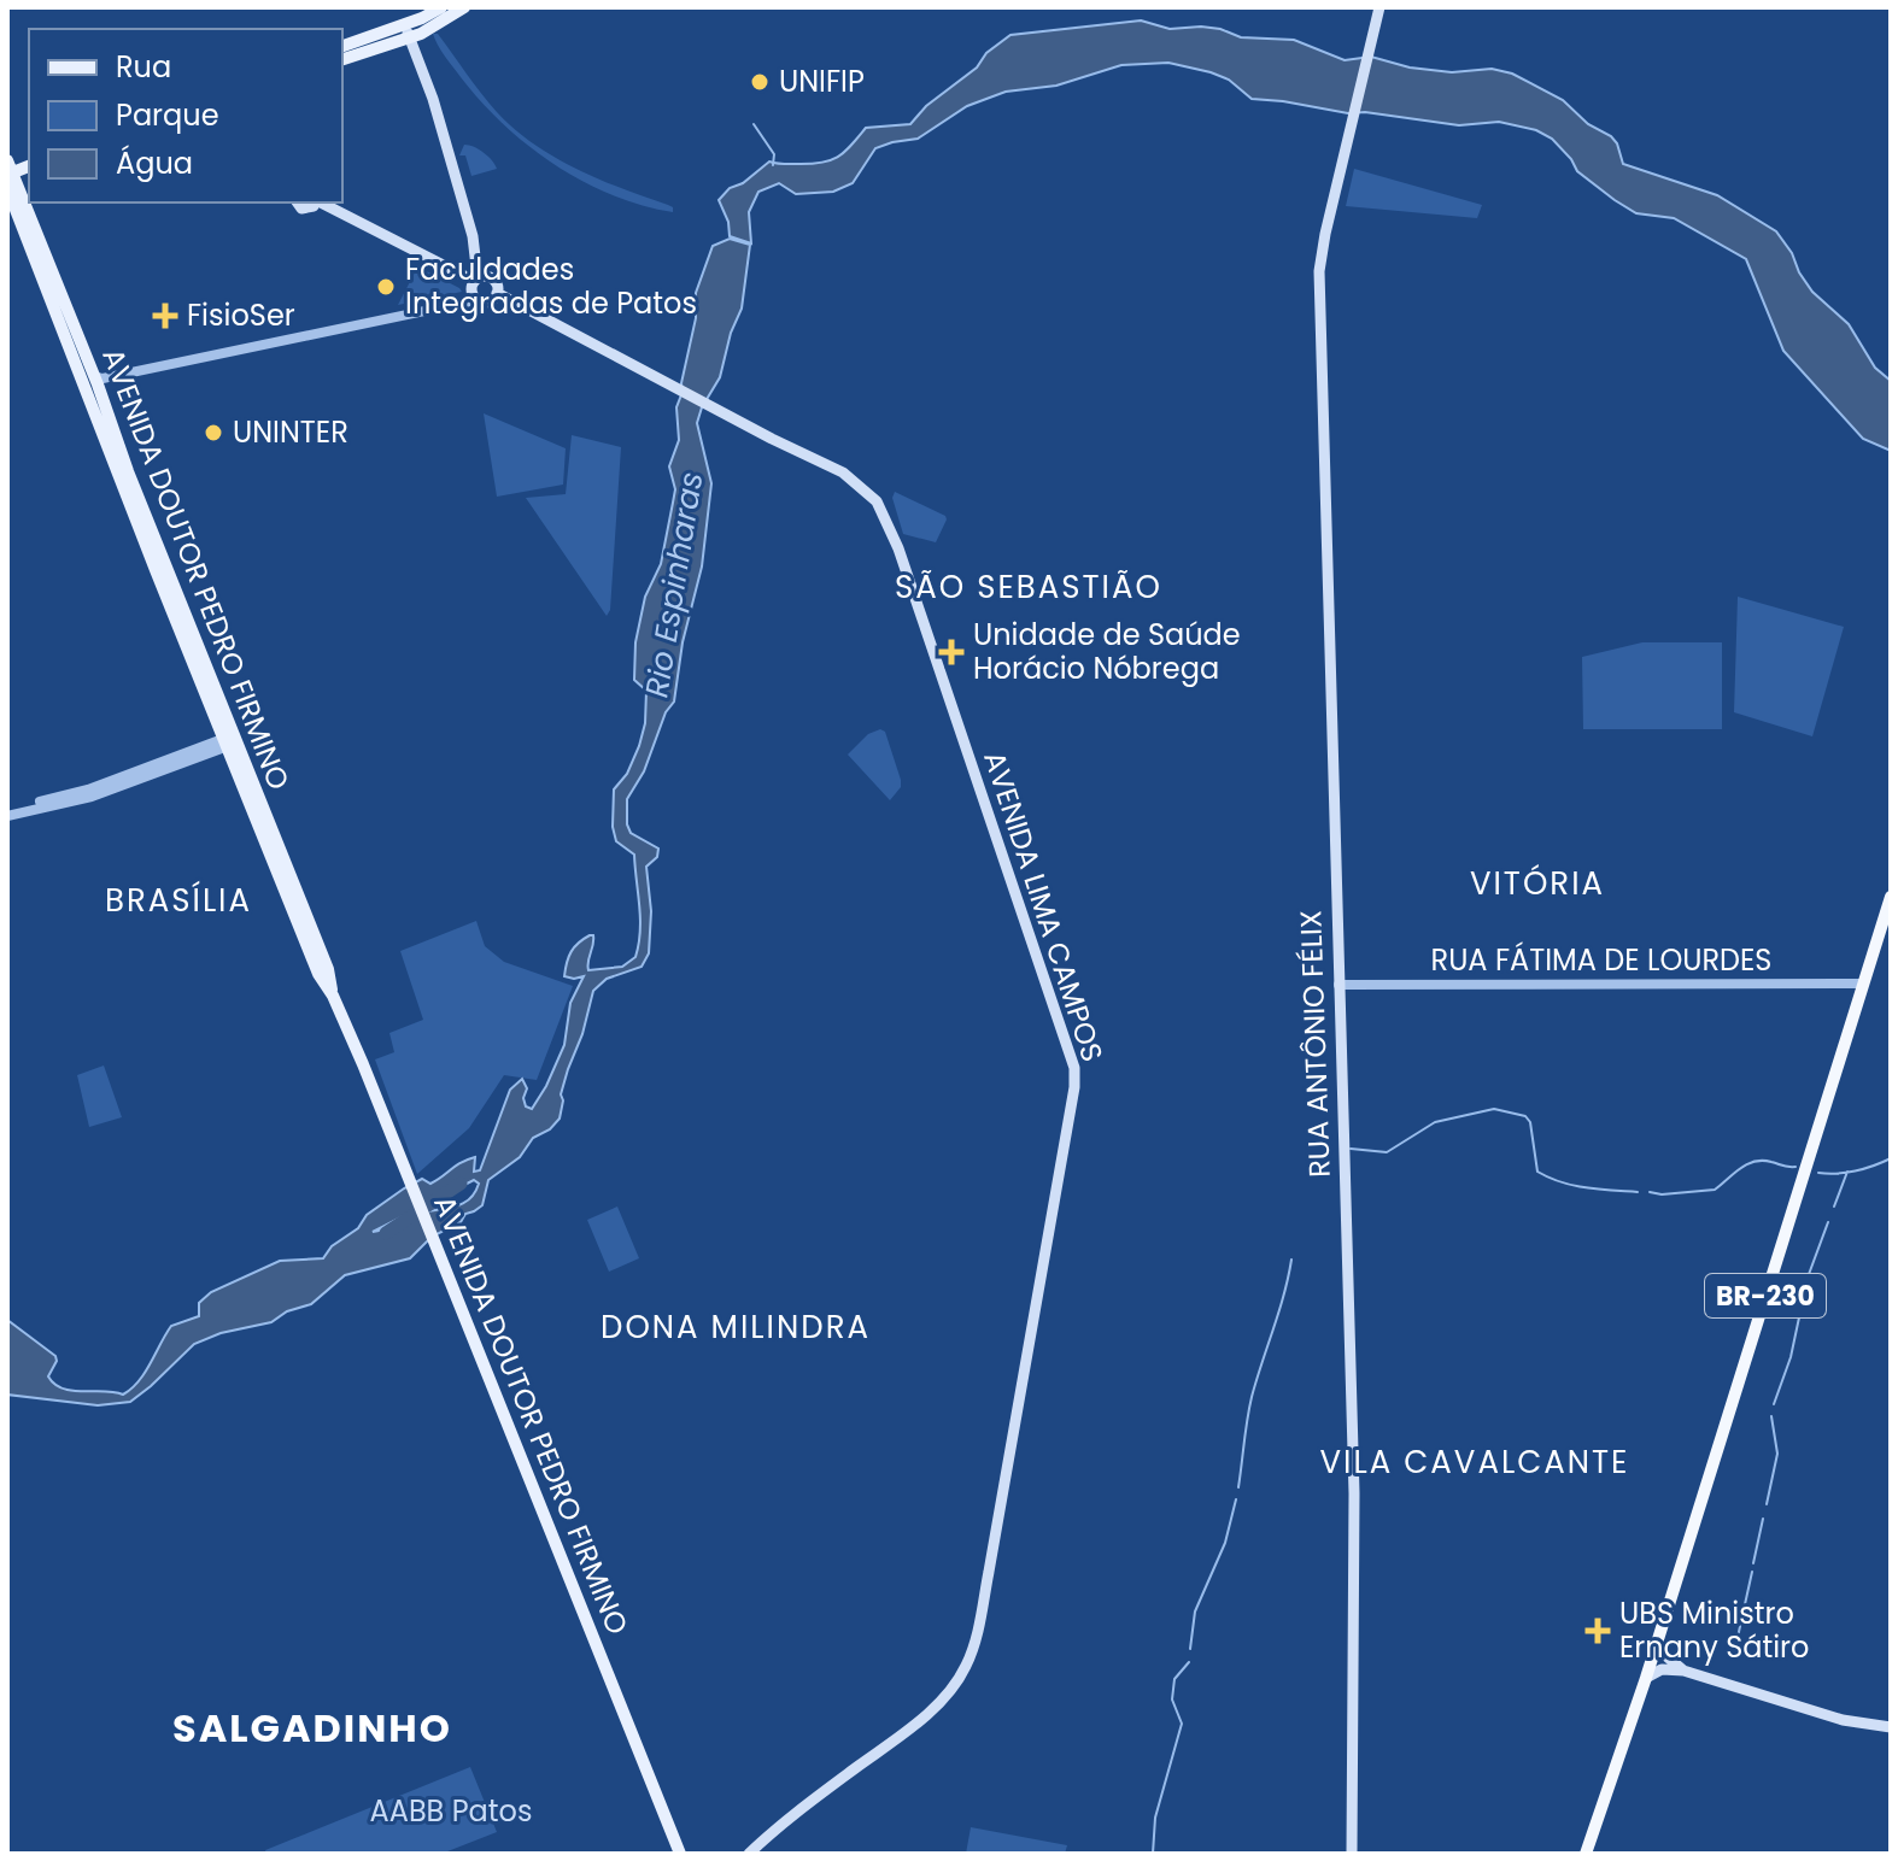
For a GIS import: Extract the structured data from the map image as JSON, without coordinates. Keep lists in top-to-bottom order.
{
  "streets": {
    "highway": ["BR-230"],
    "main road": ["AVENIDA DOUTOR PEDRO FIRMINO", "AVENIDA LIMA CAMPOS", "RUA ANTÔNIO FÉLIX"],
    "street": ["RUA FÁTIMA DE LOURDES"]
  },
  "crossings": [
    ["RUA FÁTIMA DE LOURDES", "RUA ANTÔNIO FÉLIX"],
    ["RUA FÁTIMA DE LOURDES", "BR-230"]
  ],
  "districts": [
    "SÃO SEBASTIÃO",
    "VITÓRIA",
    "BRASÍLIA",
    "DONA MILINDRA",
    "VILA CAVALCANTE",
    "SALGADINHO"
  ],
  "water": ["Rio Espinharas"],
  "parks": ["AABB Patos"],
  "places": {
    "other": ["UNIFIP", "Faculdades Integradas de Patos", "UNINTER"],
    "health": ["FisioSer", "Unidade de Saúde Horácio Nóbrega", "UBS Ministro Ernany Sátiro"]
  },
  "legend": ["Rua", "Parque", "Água"]
}
